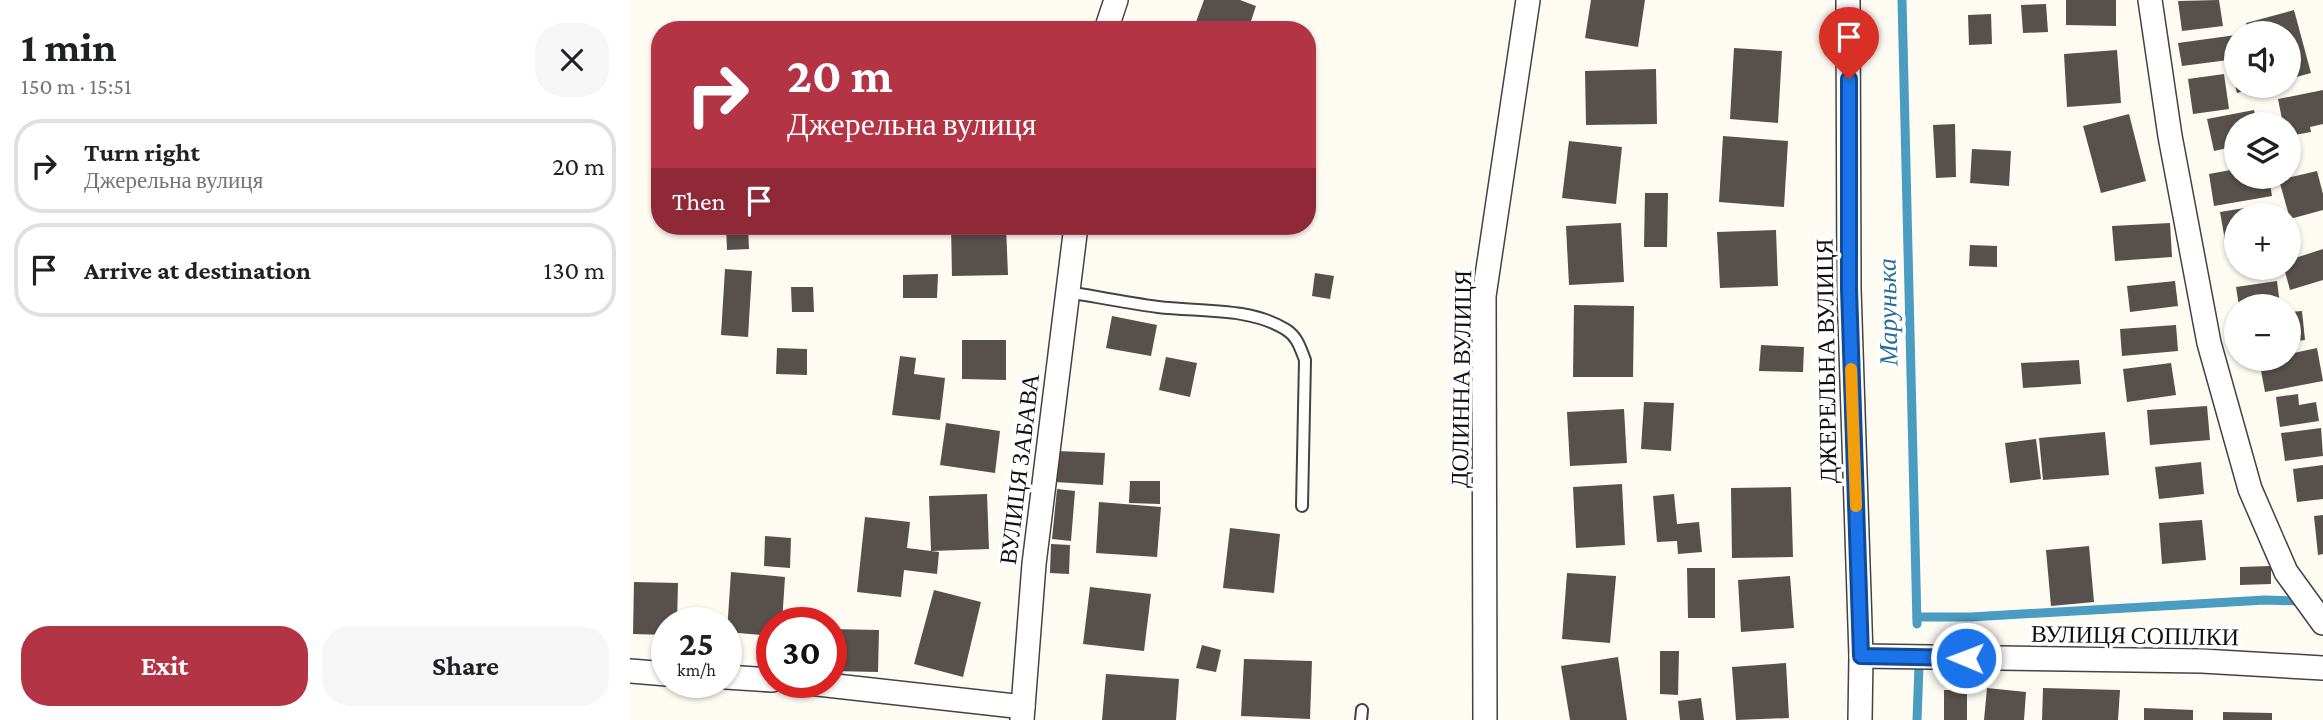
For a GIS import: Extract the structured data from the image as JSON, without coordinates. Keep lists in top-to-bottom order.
{
  "streets": {
    "street": [
      "ДЖЕРЕЛЬНА ВУЛИЦЯ",
      "ДОЛИННА ВУЛИЦЯ",
      "ВУЛИЦЯ ЗАБАВА",
      "ВУЛИЦЯ СОПІЛКИ"
    ]
  },
  "crossings": [
    ["ДЖЕРЕЛЬНА ВУЛИЦЯ", "ВУЛИЦЯ СОПІЛКИ"]
  ],
  "water": ["Марунька"],
  "page": {
    "heading": ["1 min", "150 m · 15:51"],
    "map_buttons": ["+", "−"],
    "turn": ["20 m", "Джерельна вулиця"],
    "list": [
      {
        "name": "Turn right",
        "note": "Джерельна вулиця",
        "value": "20 m"
      },
      {
        "name": "Arrive at destination",
        "value": "130 m"
      }
    ],
    "then": "Then",
    "speed": "25 km/h",
    "limit": "30",
    "buttons": ["Exit", "Share"]
  }
}
